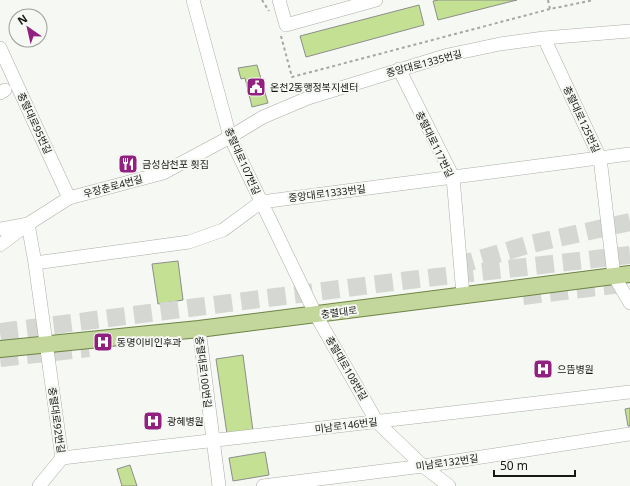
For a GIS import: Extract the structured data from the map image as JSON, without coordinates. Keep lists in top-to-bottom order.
{
  "streets": {
    "main road": ["충렬대로"],
    "street": [
      "중앙대로1335번길",
      "충렬대로125번길",
      "충렬대로95번길",
      "충렬대로117번길",
      "충렬대로107번길",
      "우장춘로4번길",
      "중앙대로1333번길",
      "충렬대로108번길",
      "충렬대로100번길",
      "충렬대로92번길",
      "미남로146번길",
      "미남로132번길"
    ]
  },
  "crossings": [
    ["중앙대로1335번길", "충렬대로125번길"],
    ["중앙대로1335번길", "충렬대로117번길"],
    ["중앙대로1335번길", "충렬대로107번길"],
    ["중앙대로1335번길", "우장춘로4번길"],
    ["충렬대로125번길", "중앙대로1333번길"],
    ["충렬대로125번길", "충렬대로"],
    ["충렬대로95번길", "우장춘로4번길"],
    ["충렬대로117번길", "중앙대로1333번길"],
    ["충렬대로117번길", "충렬대로"],
    ["충렬대로107번길", "우장춘로4번길"],
    ["충렬대로107번길", "중앙대로1333번길"],
    ["충렬대로107번길", "충렬대로"],
    ["충렬대로107번길", "충렬대로108번길"],
    ["충렬대로", "충렬대로108번길"],
    ["충렬대로", "충렬대로100번길"],
    ["충렬대로", "충렬대로92번길"],
    ["충렬대로108번길", "미남로146번길"],
    ["충렬대로108번길", "미남로132번길"],
    ["충렬대로100번길", "미남로146번길"],
    ["충렬대로92번길", "미남로146번길"]
  ],
  "places": {
    "public building": ["온천2동행정복지센터"],
    "restaurant": ["금성삼천포 횟집"],
    "hospital": ["동명이비인후과", "으뜸병원", "광혜병원"]
  },
  "scale_bar": "50 m",
  "north": "top left"
}
